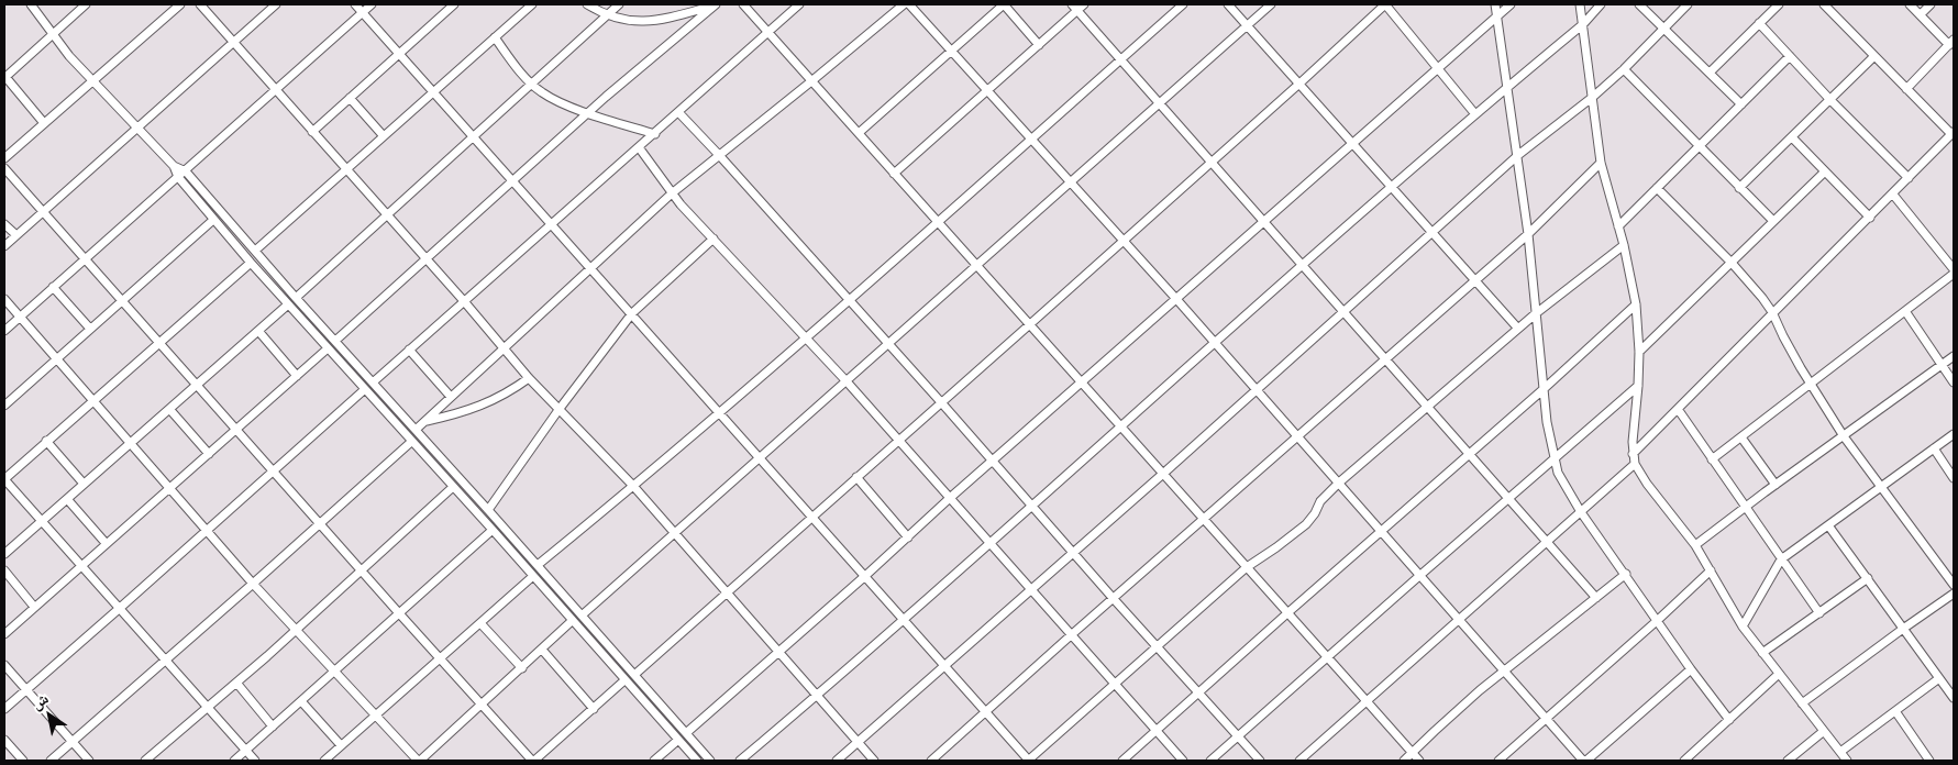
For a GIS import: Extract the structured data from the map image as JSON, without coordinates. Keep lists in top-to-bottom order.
{
  "north": "top left"
}
